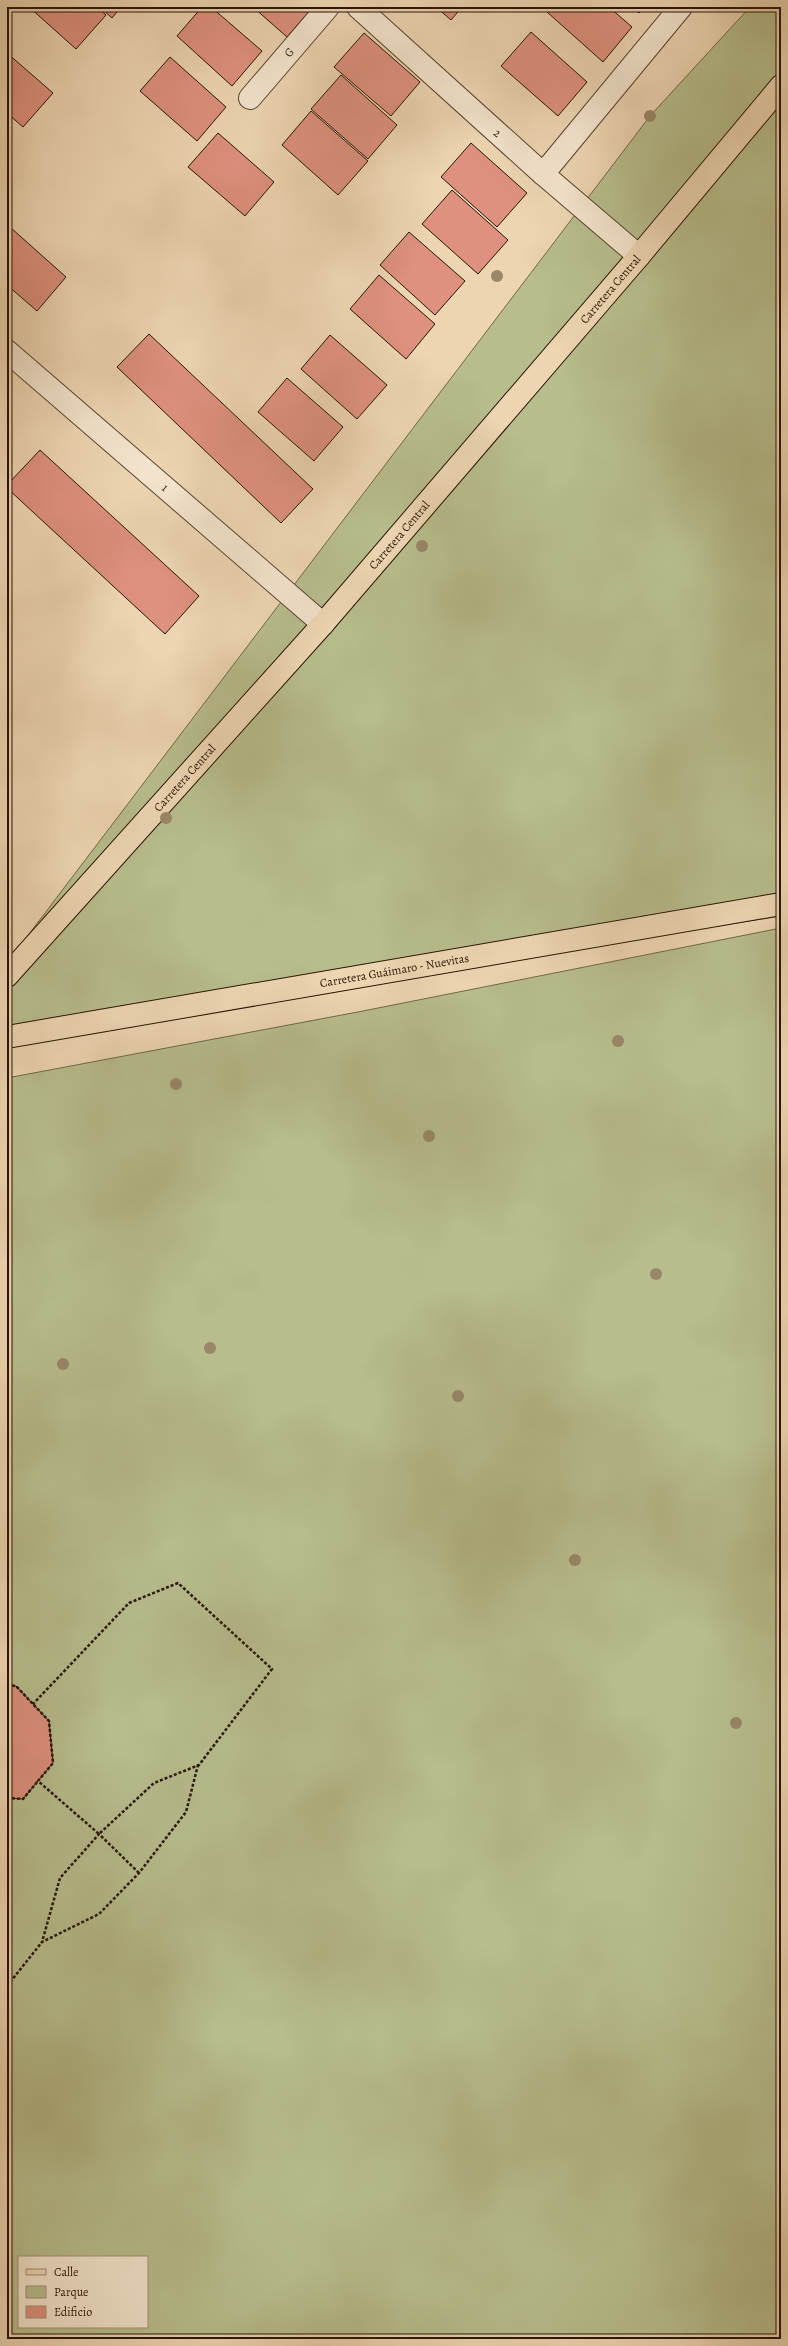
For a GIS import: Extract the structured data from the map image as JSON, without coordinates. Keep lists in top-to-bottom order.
{
  "streets": {
    "main road": ["Carretera Central", "Carretera Guáimaro - Nuevitas"],
    "street": ["G", "2", "1"]
  },
  "crossings": [
    ["2", "Carretera Central"],
    ["Carretera Central", "1"]
  ],
  "legend": ["Calle", "Parque", "Edificio"]
}
